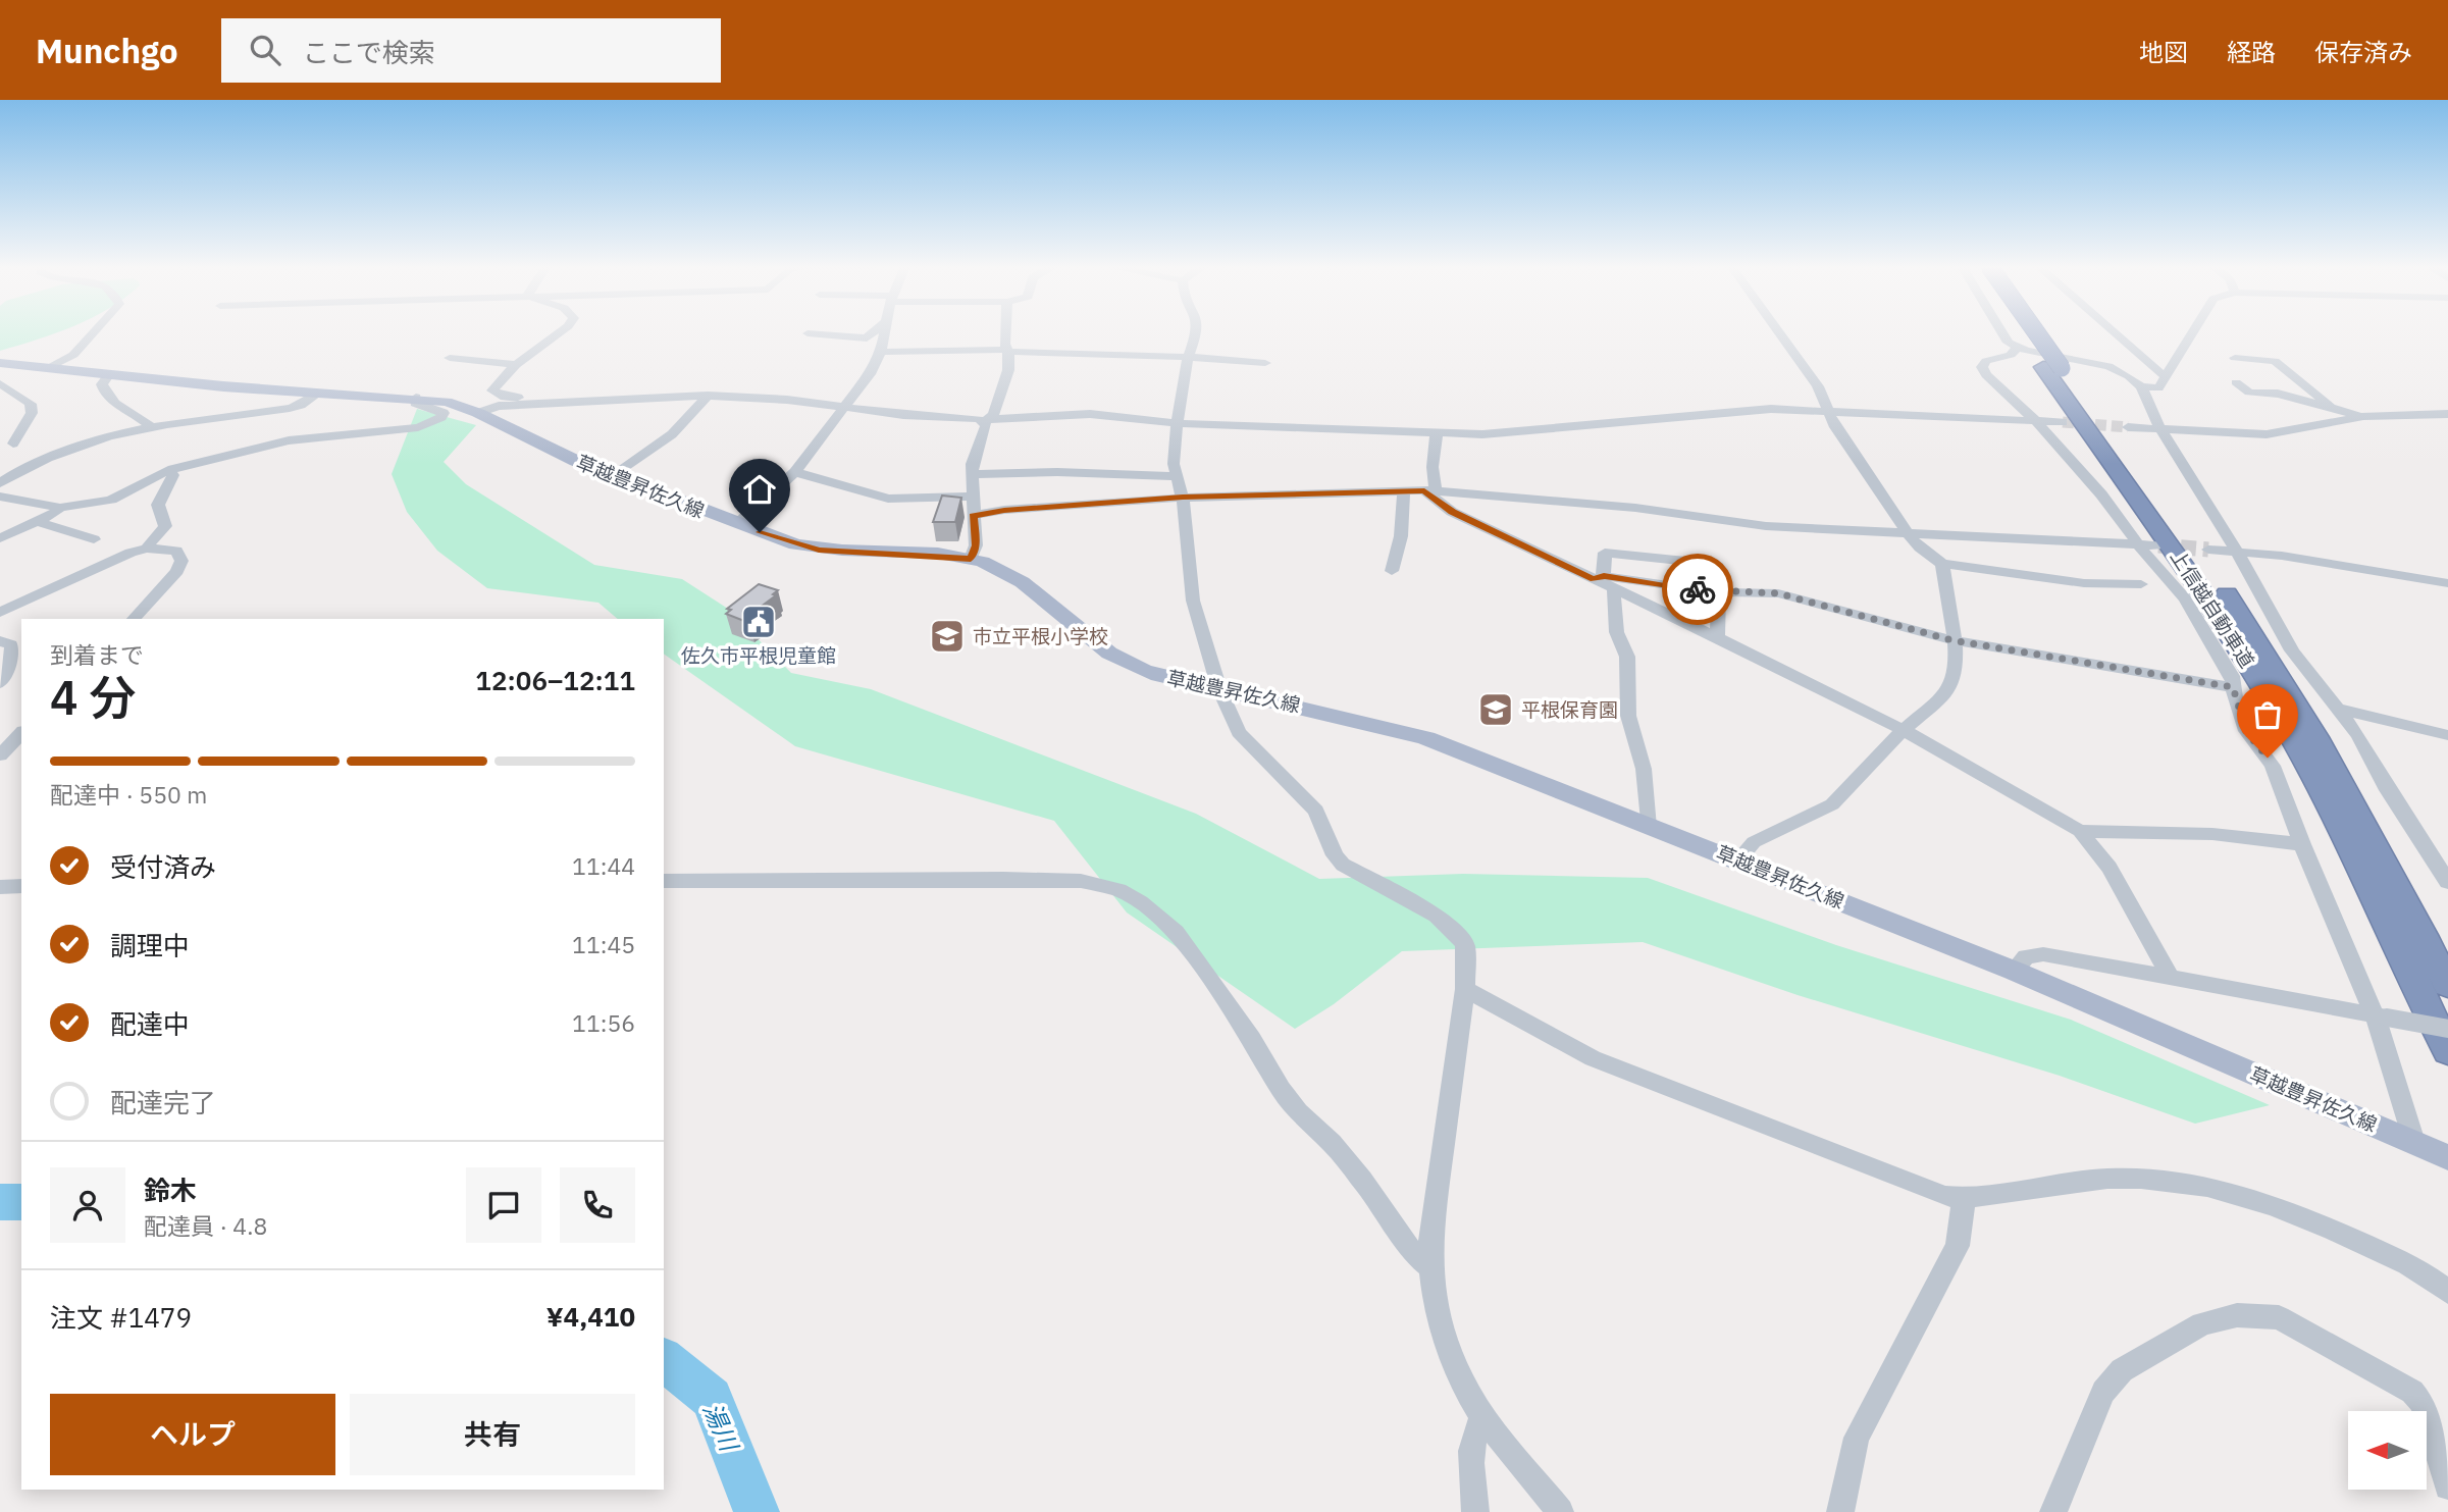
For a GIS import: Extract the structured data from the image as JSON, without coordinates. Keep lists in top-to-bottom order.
{
  "streets": {
    "highway": ["上信越自動車道"],
    "main road": ["草越豊昇佐久線"]
  },
  "water": ["湯川"],
  "places": {
    "public building": ["佐久市平根児童館"],
    "school or university": ["市立平根小学校", "平根保育園"]
  },
  "north": "left",
  "page": {
    "header": "Munchgo",
    "search": "ここで検索",
    "nav": ["地図", "経路", "保存済み"],
    "heading": ["4 分", "到着まで", "12:06–12:11"],
    "panel": [
      "鈴木",
      "配達員 · 4.8",
      "注文 #1479",
      "¥4,410"
    ],
    "bar": "配達中 · 550 m",
    "list": [
      ["受付済み", "11:44"],
      ["調理中", "11:45"],
      ["配達中", "11:56"],
      "配達完了"
    ],
    "buttons": ["ヘルプ", "共有"]
  }
}
